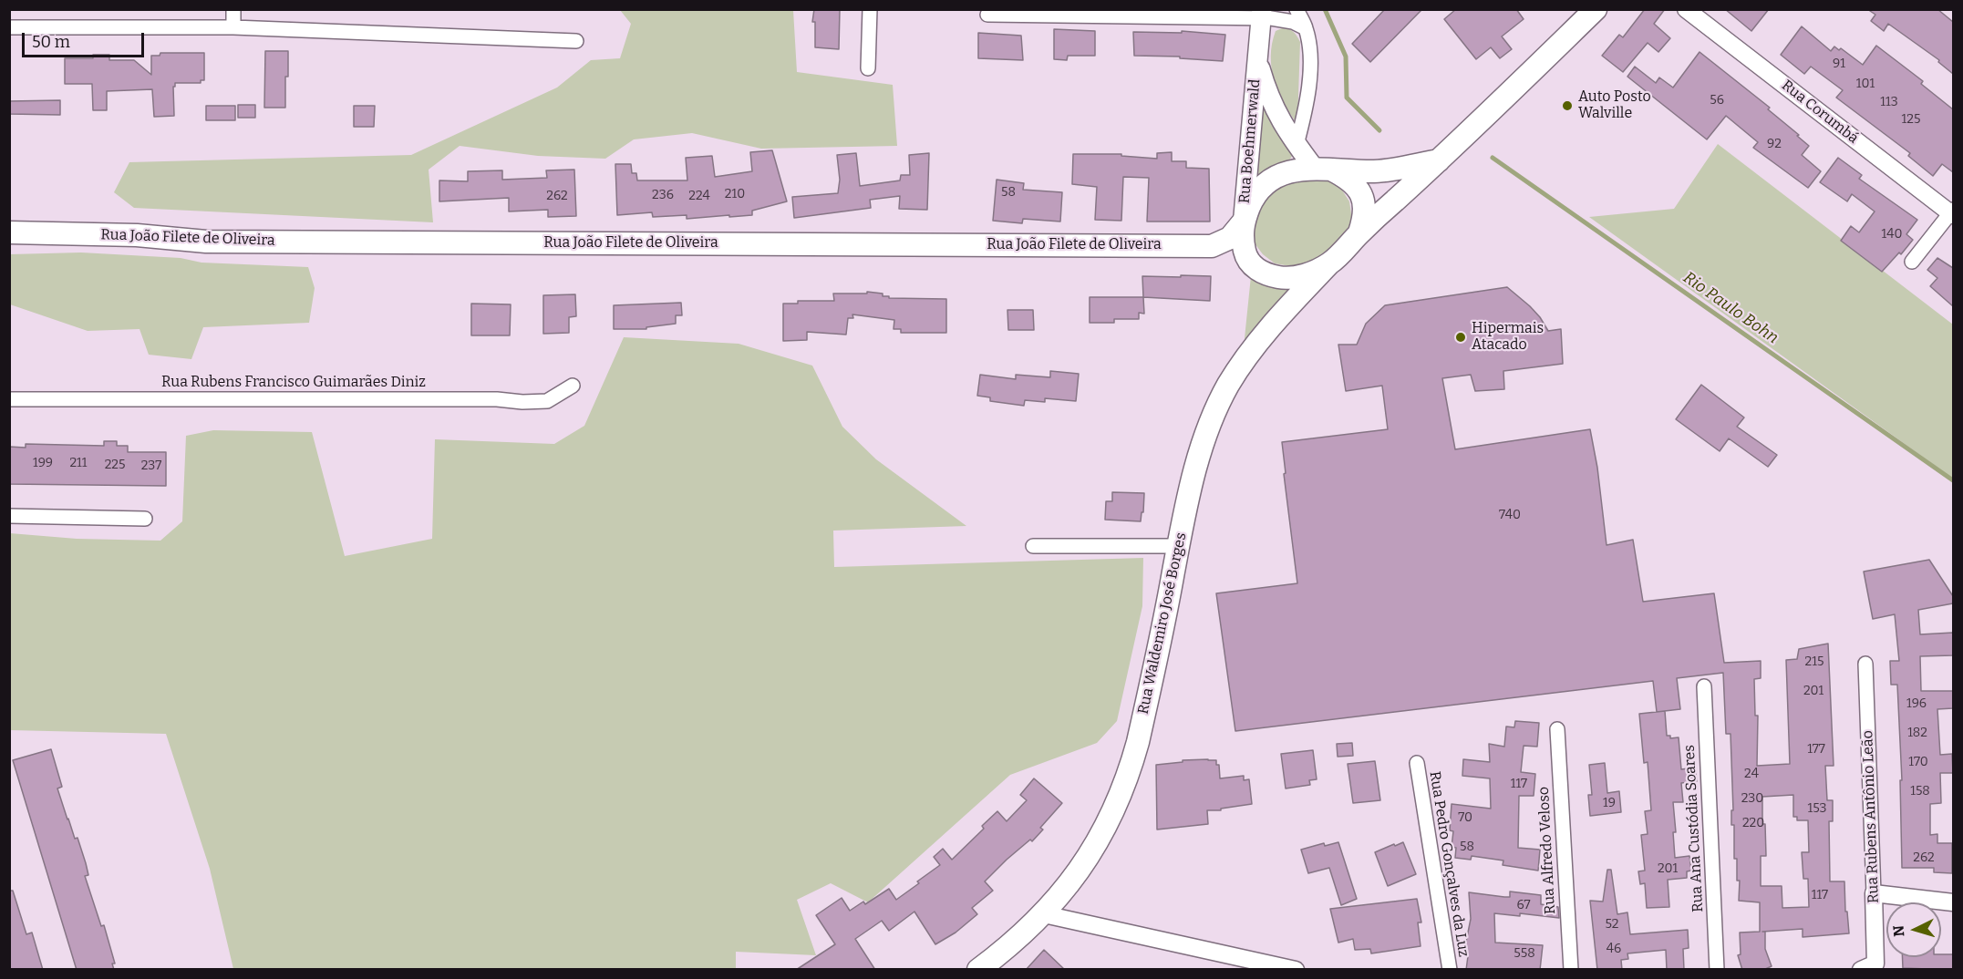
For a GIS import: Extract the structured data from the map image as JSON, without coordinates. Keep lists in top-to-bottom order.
{
  "streets": {
    "main road": ["Rua Boehmerwald", "Rua João Filete de Oliveira", "Rua Waldemiro José Borges"],
    "street": [
      "Rua Corumbá",
      "Rua Rubens Francisco Guimarães Diniz",
      "Rua Rubens Antônio Leão",
      "Rua Ana Custódia Soares",
      "Rua Alfredo Veloso",
      "Rua Pedro Gonçalves da Luz"
    ]
  },
  "crossings": [
    ["Rua Boehmerwald", "Rua João Filete de Oliveira"],
    ["Rua Boehmerwald", "Rua Waldemiro José Borges"],
    ["Rua João Filete de Oliveira", "Rua Waldemiro José Borges"]
  ],
  "water": ["Rio Paulo Bohn"],
  "places": ["Auto Posto Walville", "Hipermais Atacado"],
  "house_numbers": [
    "91",
    "101",
    "56",
    "113",
    "125",
    "92",
    "58",
    "210",
    "236",
    "262",
    "224",
    "140",
    "199",
    "211",
    "225",
    "237",
    "740",
    "215",
    "201",
    "196",
    "182",
    "177",
    "170",
    "24",
    "117",
    "158",
    "230",
    "19",
    "153",
    "70",
    "220",
    "58",
    "262",
    "201",
    "117",
    "67",
    "52",
    "46",
    "558"
  ],
  "scale_bar": "50 m",
  "north": "left"
}
